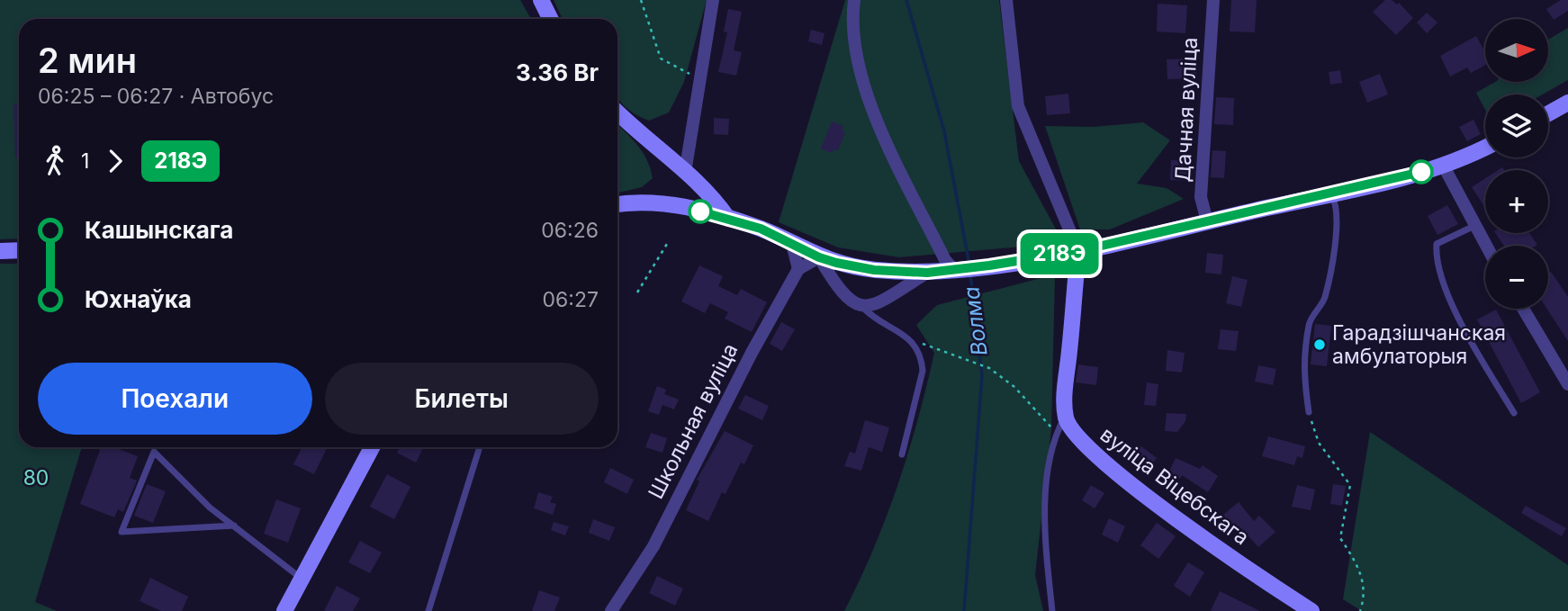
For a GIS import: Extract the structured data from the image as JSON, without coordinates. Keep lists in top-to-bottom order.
{
  "streets": {
    "main road": ["вуліца Віцебскага"],
    "street": ["Дачная вуліца", "Школьная вуліца"]
  },
  "water": ["Волма"],
  "parks": ["80"],
  "places": ["Гарадзішчанская амбулаторыя"],
  "lines": ["bus line 218Э"],
  "north": "right",
  "page": {
    "on_map": "218Э",
    "map_buttons": ["+", "−"],
    "heading": ["2 мин", "06:25 – 06:27 · Автобус", "3.36 Br"],
    "legs": ["1", "218Э"],
    "list": [
      {
        "name": "Кашынскага",
        "value": "06:26"
      },
      {
        "name": "Юхнаўка",
        "value": "06:27"
      }
    ],
    "buttons": ["Поехали", "Билеты"]
  }
}
